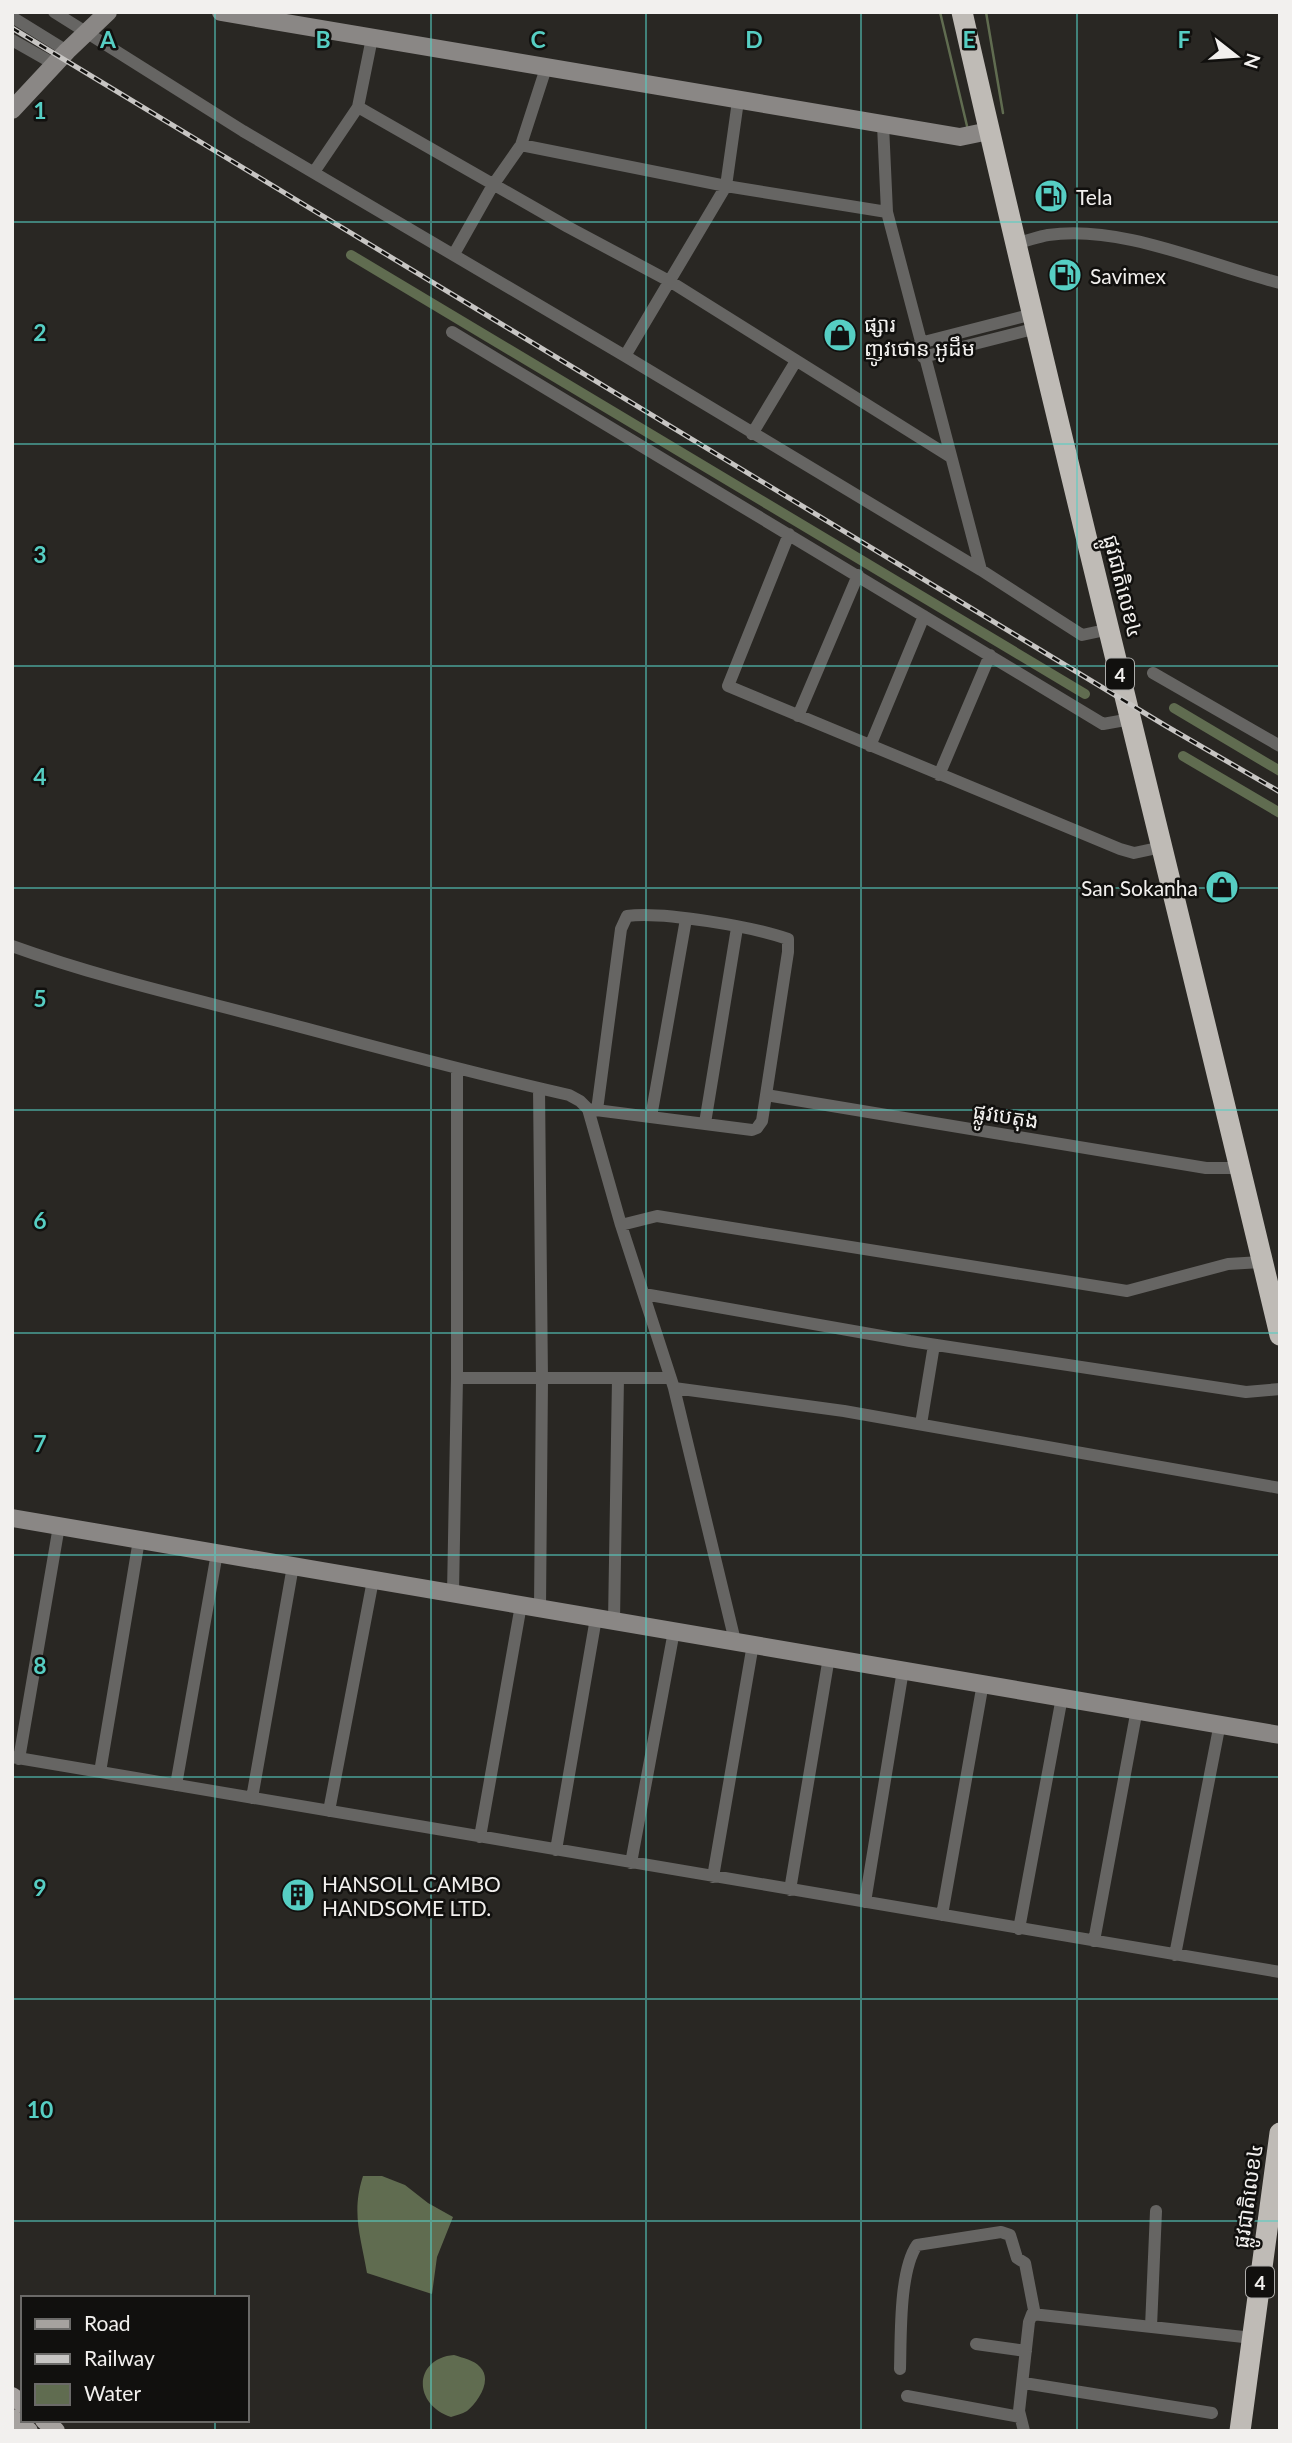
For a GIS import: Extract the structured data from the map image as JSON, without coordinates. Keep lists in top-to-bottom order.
{
  "streets": {
    "highway": ["ផ្លូវជាតិលេខ៤", "4"],
    "street": ["ផ្លូវបេតុង"]
  },
  "crossings": [
    ["ផ្លូវជាតិលេខ៤", "ផ្លូវបេតុង"]
  ],
  "places": {
    "fuel station": ["Tela", "Savimex"],
    "shop": ["ផ្សារ ញូវថោន អូដឹម", "San Sokanha"],
    "building": ["HANSOLL CAMBO HANDSOME LTD."]
  },
  "legend": ["Road", "Railway", "Water"],
  "north": "right",
  "grid": {
    "columns": [
      "A",
      "B",
      "C",
      "D",
      "E",
      "F"
    ],
    "rows": [
      "1",
      "2",
      "3",
      "4",
      "5",
      "6",
      "7",
      "8",
      "9",
      "10"
    ]
  }
}
